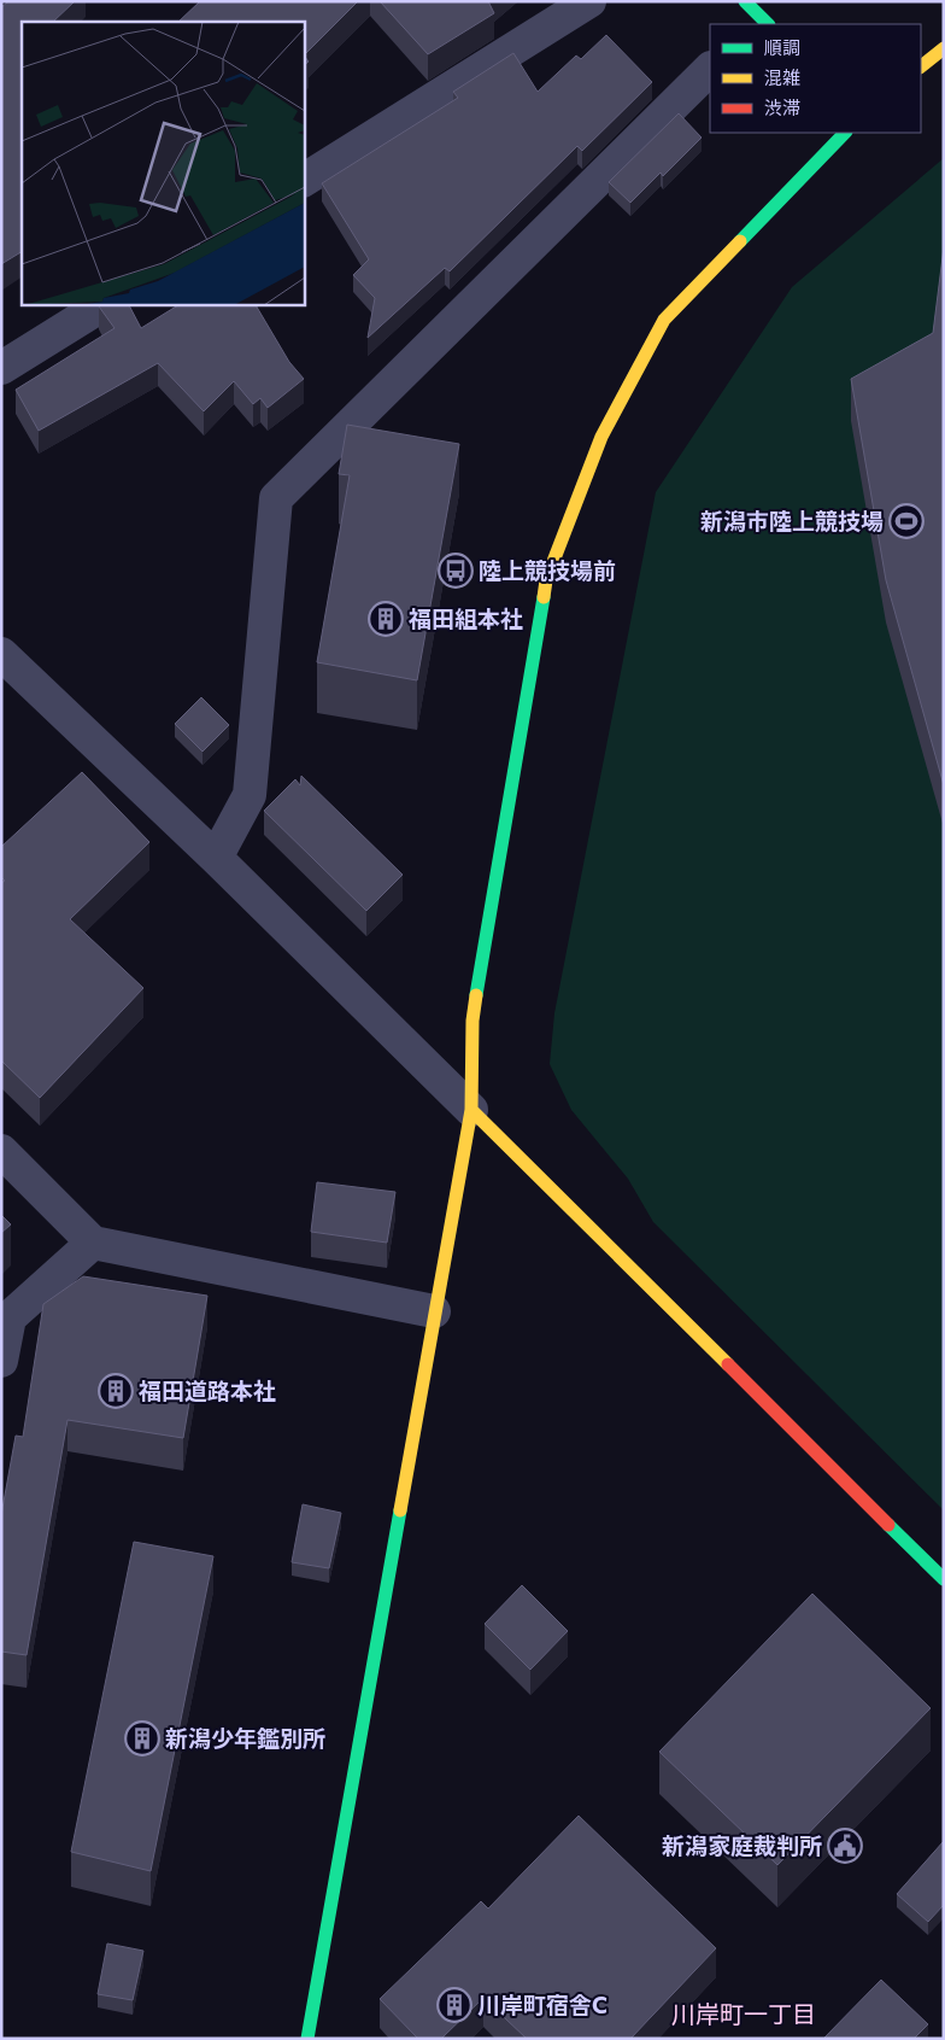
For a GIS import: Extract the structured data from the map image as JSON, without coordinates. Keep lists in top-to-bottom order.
{
  "districts": ["川岸町一丁目"],
  "places": {
    "sports": ["新潟市陸上競技場"],
    "bus stop": ["陸上競技場前"],
    "building": [
      "福田組本社",
      "福田道路本社",
      "新潟少年鑑別所",
      "川岸町宿舎C"
    ],
    "public building": ["新潟家庭裁判所"]
  },
  "legend": ["順調", "混雑", "渋滞"]
}
